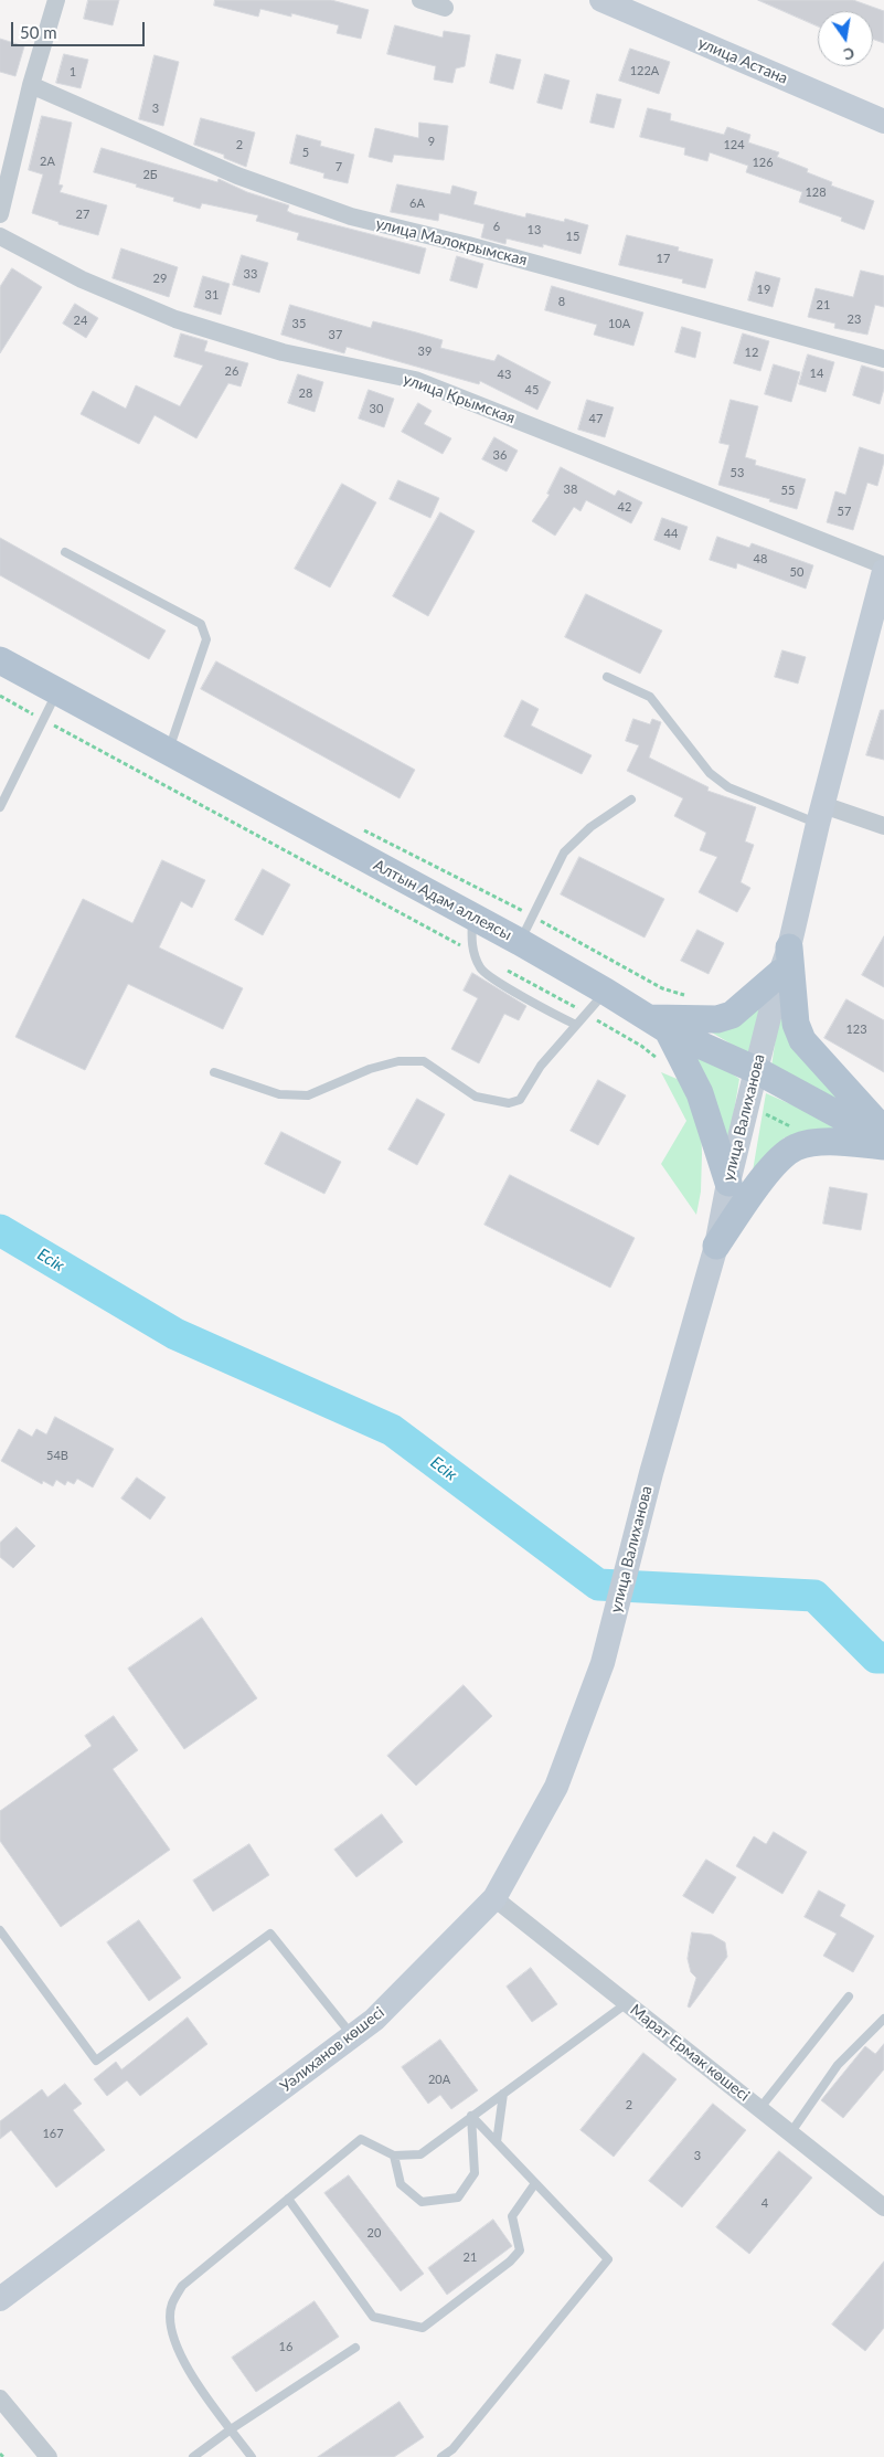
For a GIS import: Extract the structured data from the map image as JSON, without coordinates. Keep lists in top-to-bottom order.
{
  "streets": {
    "main road": [
      "улица Астана",
      "Алтын Адам аллеясы",
      "улица Валиханова",
      "Уәлиханов көшесі"
    ],
    "street": ["улица Малокрымская", "улица Крымская", "Марат Ермак көшесі"]
  },
  "crossings": [
    ["Алтын Адам аллеясы", "улица Валиханова"],
    ["улица Валиханова", "Уәлиханов көшесі"],
    ["Уәлиханов көшесі", "Марат Ермак көшесі"]
  ],
  "water": ["Есік"],
  "house_numbers": [
    "122А",
    "1",
    "3",
    "9",
    "2",
    "124",
    "5",
    "2А",
    "126",
    "7",
    "2Б",
    "128",
    "6А",
    "27",
    "6",
    "13",
    "15",
    "17",
    "33",
    "29",
    "19",
    "31",
    "8",
    "21",
    "23",
    "24",
    "35",
    "10А",
    "37",
    "39",
    "12",
    "26",
    "14",
    "43",
    "45",
    "28",
    "30",
    "47",
    "36",
    "53",
    "38",
    "55",
    "42",
    "57",
    "44",
    "48",
    "50",
    "123",
    "54В",
    "20А",
    "2",
    "167",
    "3",
    "4",
    "20",
    "21",
    "16"
  ],
  "scale_bar": "50 m",
  "north": "bottom"
}
